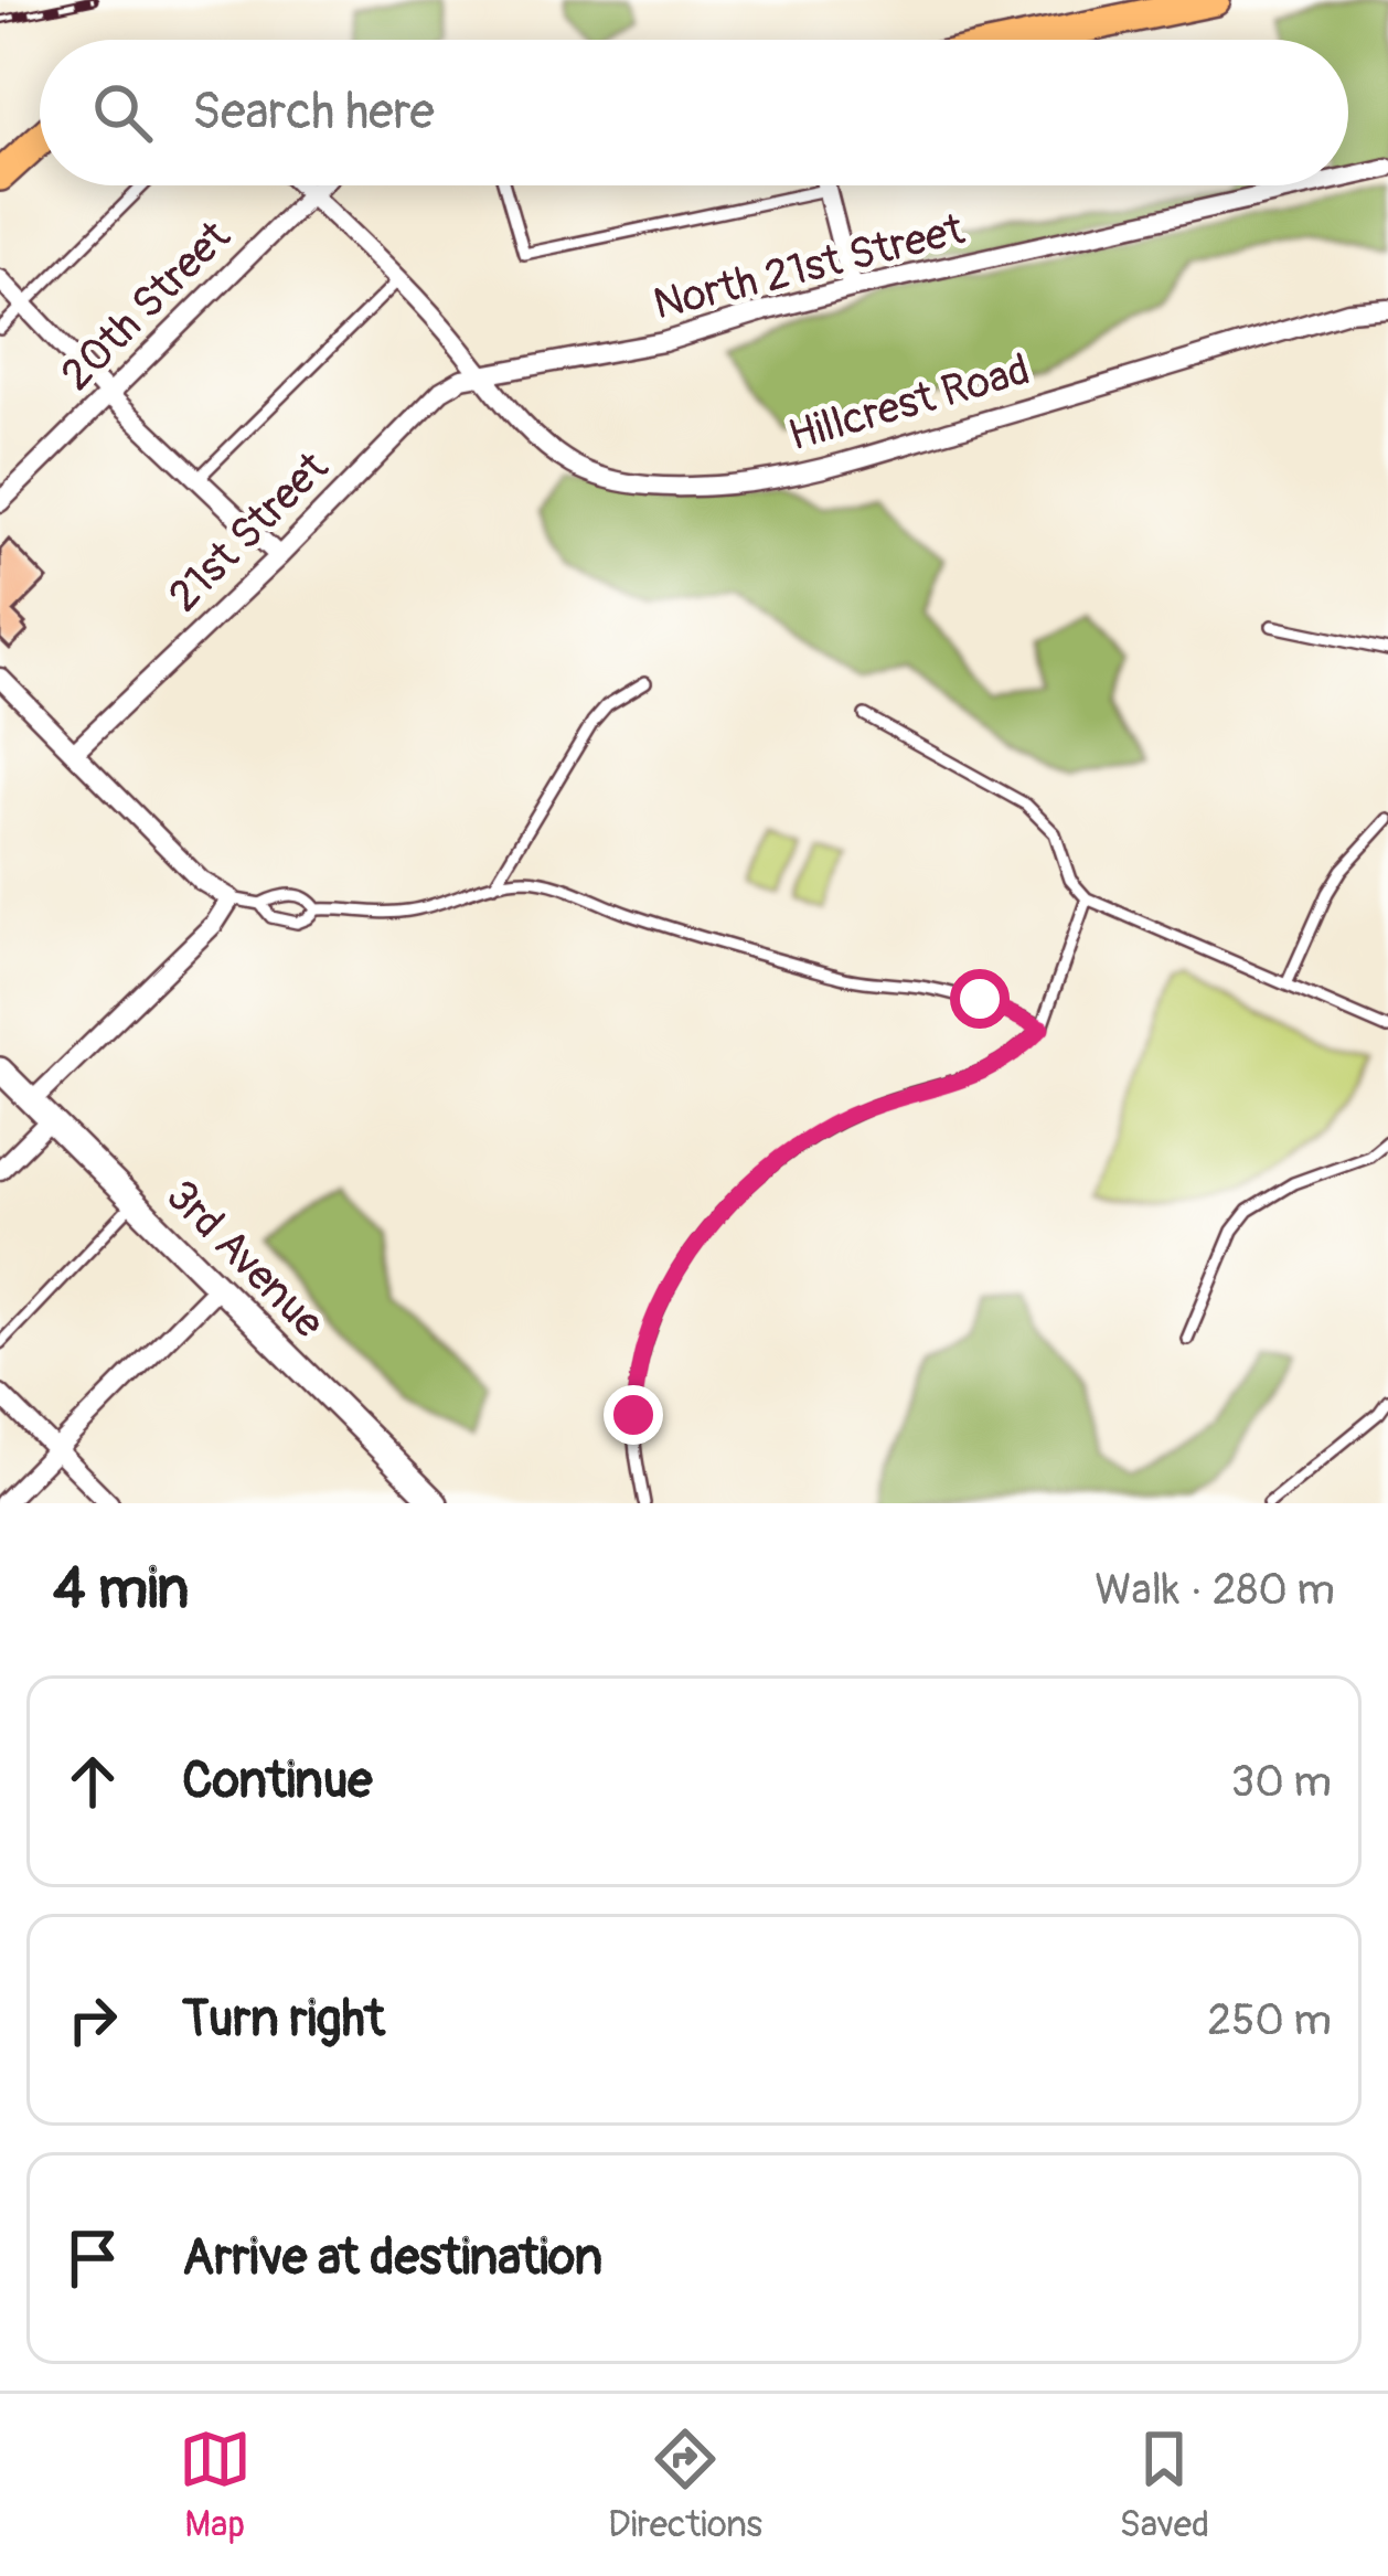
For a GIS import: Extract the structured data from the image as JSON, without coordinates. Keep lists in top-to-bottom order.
{
  "streets": {
    "street": [
      "North 21st Street",
      "20th Street",
      "Hillcrest Road",
      "21st Street",
      "3rd Avenue"
    ]
  },
  "crossings": [
    ["North 21st Street", "Hillcrest Road"],
    ["North 21st Street", "21st Street"],
    ["20th Street", "Hillcrest Road"],
    ["Hillcrest Road", "21st Street"]
  ],
  "page": {
    "search": "Search here",
    "heading": ["4 min", "Walk · 280 m"],
    "list": [
      ["Continue", "30 m"],
      ["Turn right", "250 m"],
      "Arrive at destination"
    ],
    "nav": ["Map", "Directions", "Saved"]
  }
}
